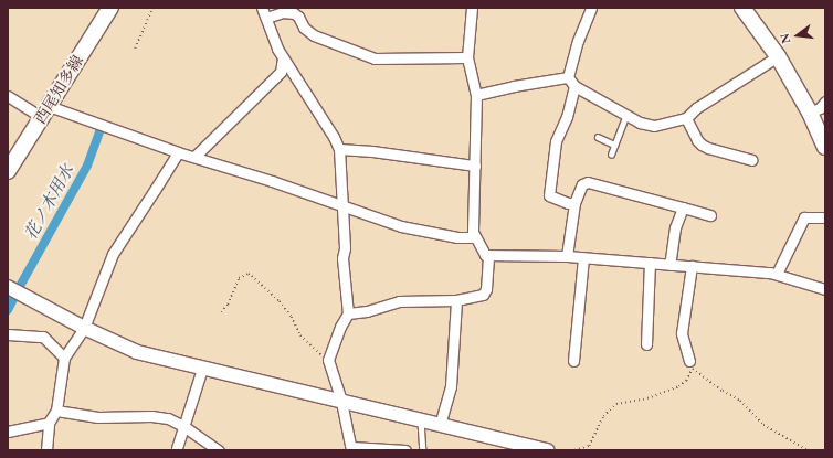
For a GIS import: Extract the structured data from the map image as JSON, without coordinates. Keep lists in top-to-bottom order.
{
  "streets": {
    "main road": ["西尾知多線"]
  },
  "water": ["花ノ木用水"],
  "north": "left"
}
